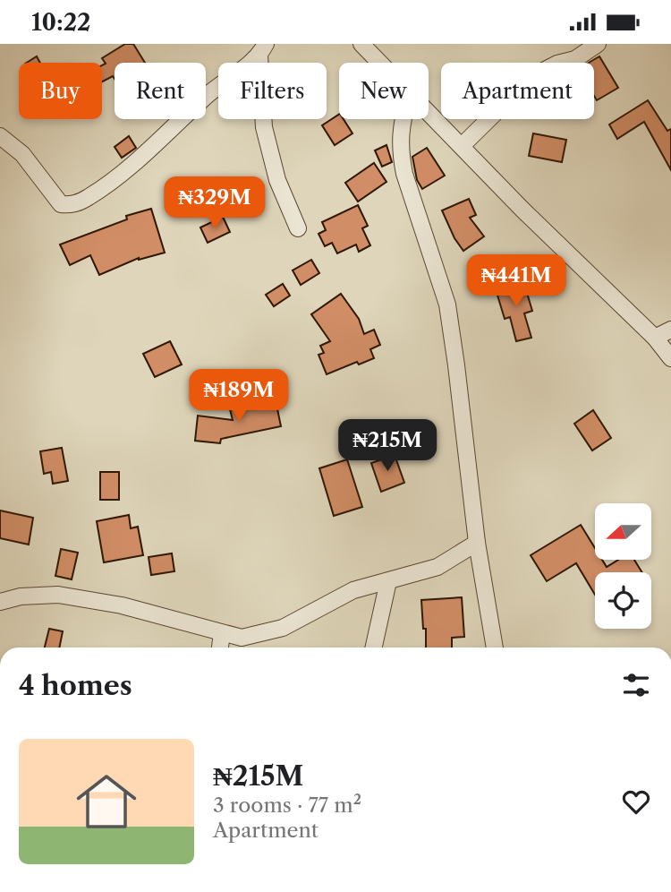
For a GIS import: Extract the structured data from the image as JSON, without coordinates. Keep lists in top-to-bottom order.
{
  "north": "left",
  "page": {
    "status": "10:22",
    "chip": [
      "Buy",
      "Rent",
      "Filters",
      "New",
      "Apartment"
    ],
    "price": [
      "₦329M",
      "₦441M",
      "₦189M",
      "₦215M"
    ],
    "heading": "4 homes",
    "list": [
      {
        "name": "₦215M",
        "note": "3 rooms · 77 m² · Apartment"
      }
    ]
  }
}
